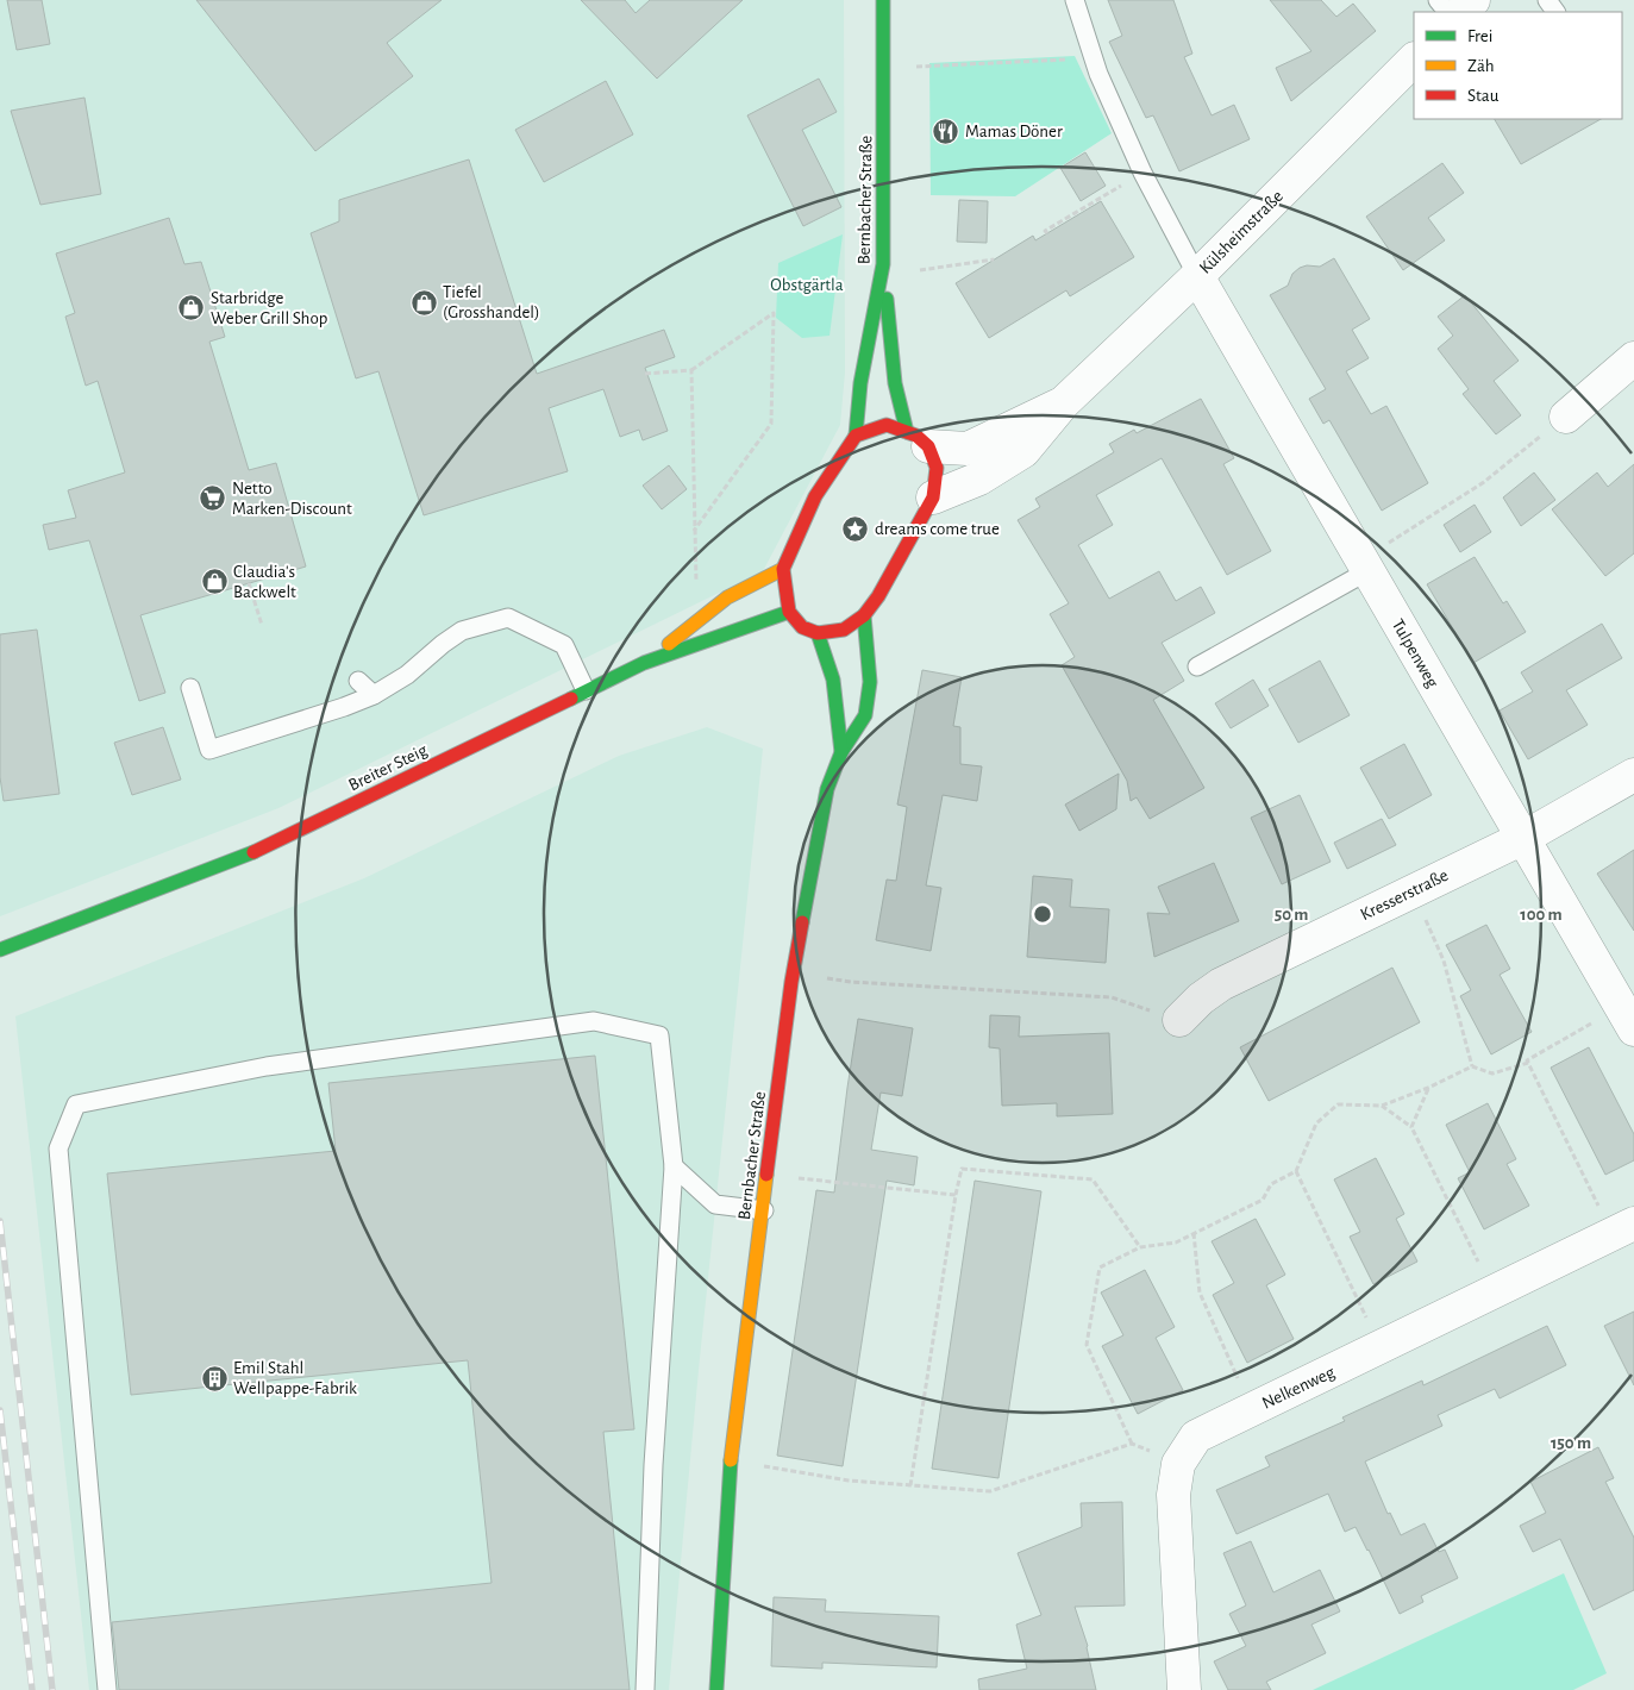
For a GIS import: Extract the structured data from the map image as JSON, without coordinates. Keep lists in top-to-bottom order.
{
  "streets": {
    "street": [
      "Bernbacher Straße",
      "Külsheimstraße",
      "Tulpenweg",
      "Breiter Steig",
      "Kresserstraße",
      "Nelkenweg"
    ]
  },
  "crossings": [
    ["Külsheimstraße", "Tulpenweg"],
    ["Tulpenweg", "Kresserstraße"]
  ],
  "parks": ["Obstgärtla"],
  "places": {
    "restaurant": ["Mamas Döner"],
    "shop": ["Tiefel (Grosshandel)", "Starbridge Weber Grill Shop", "Claudia's Backwelt"],
    "supermarket": ["Netto Marken-Discount"],
    "place": ["dreams come true"],
    "building": ["Emil Stahl Wellpappe-Fabrik"]
  },
  "legend": ["Frei", "Zäh", "Stau"],
  "rings": ["50 m", "100 m", "150 m"]
}
